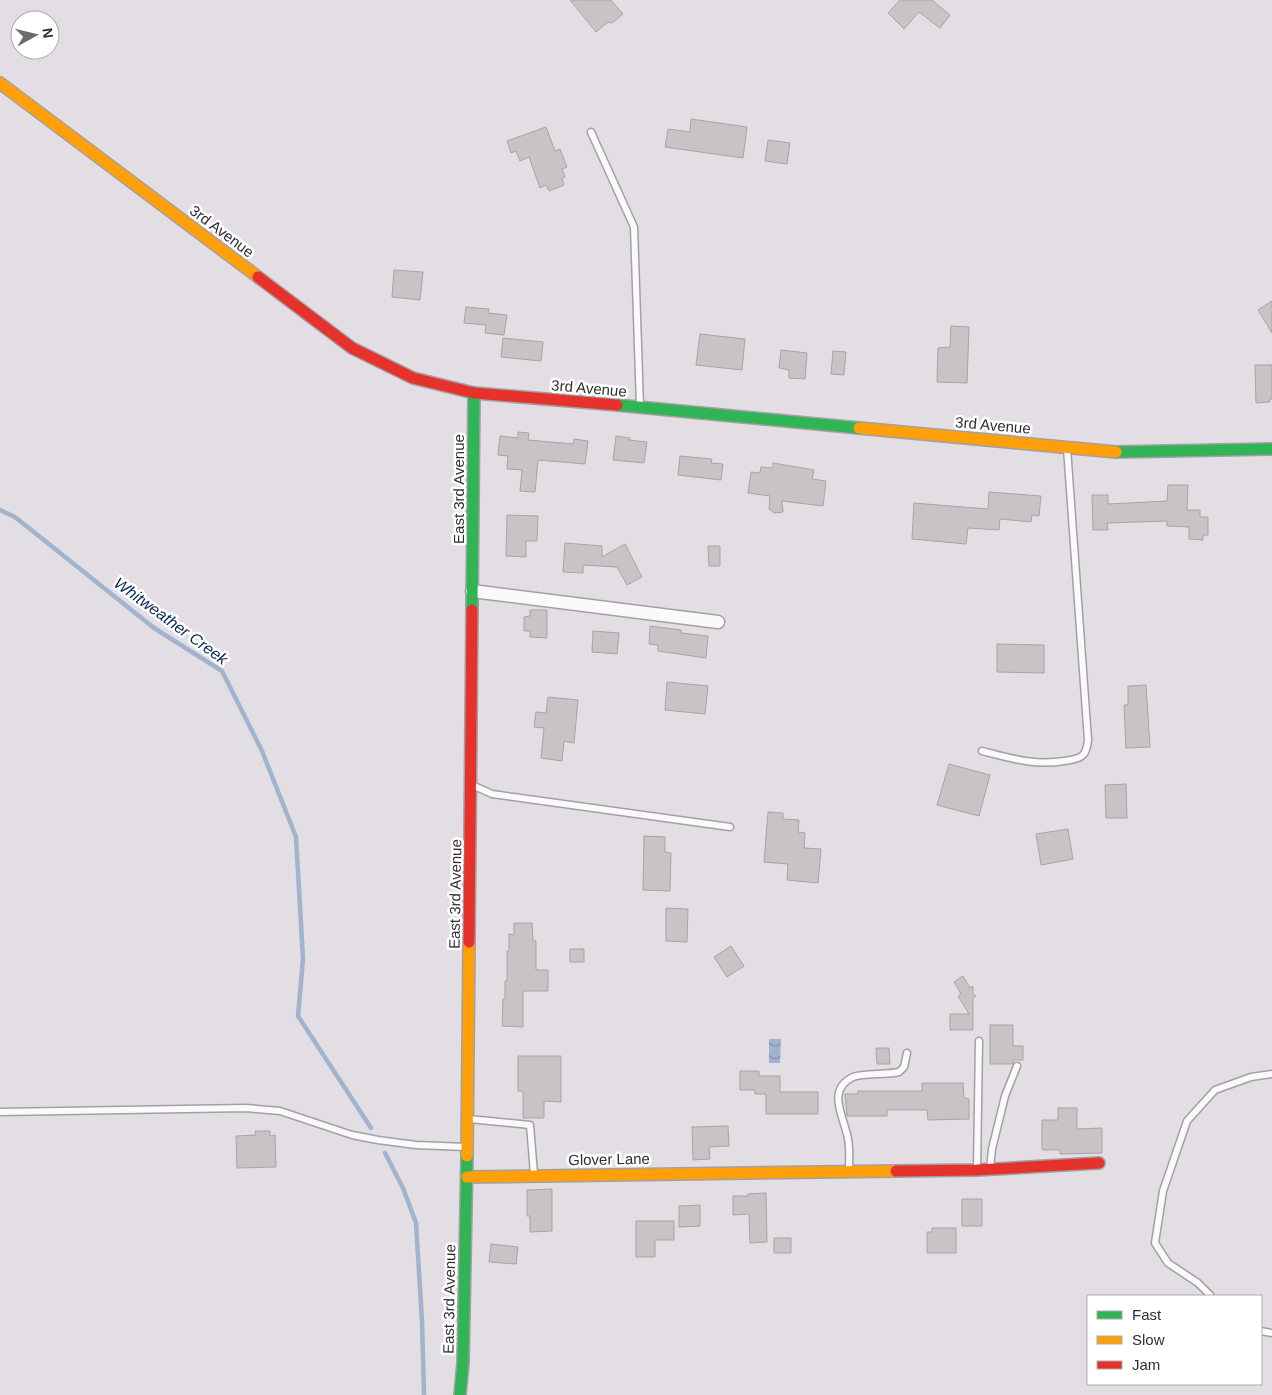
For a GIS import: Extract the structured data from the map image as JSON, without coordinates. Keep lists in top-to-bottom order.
{
  "streets": {
    "street": ["3rd Avenue", "East 3rd Avenue", "Glover Lane"]
  },
  "crossings": [
    ["3rd Avenue", "East 3rd Avenue"],
    ["East 3rd Avenue", "Glover Lane"]
  ],
  "water": ["Whitweather Creek"],
  "legend": ["Fast", "Slow", "Jam"],
  "north": "right"
}
